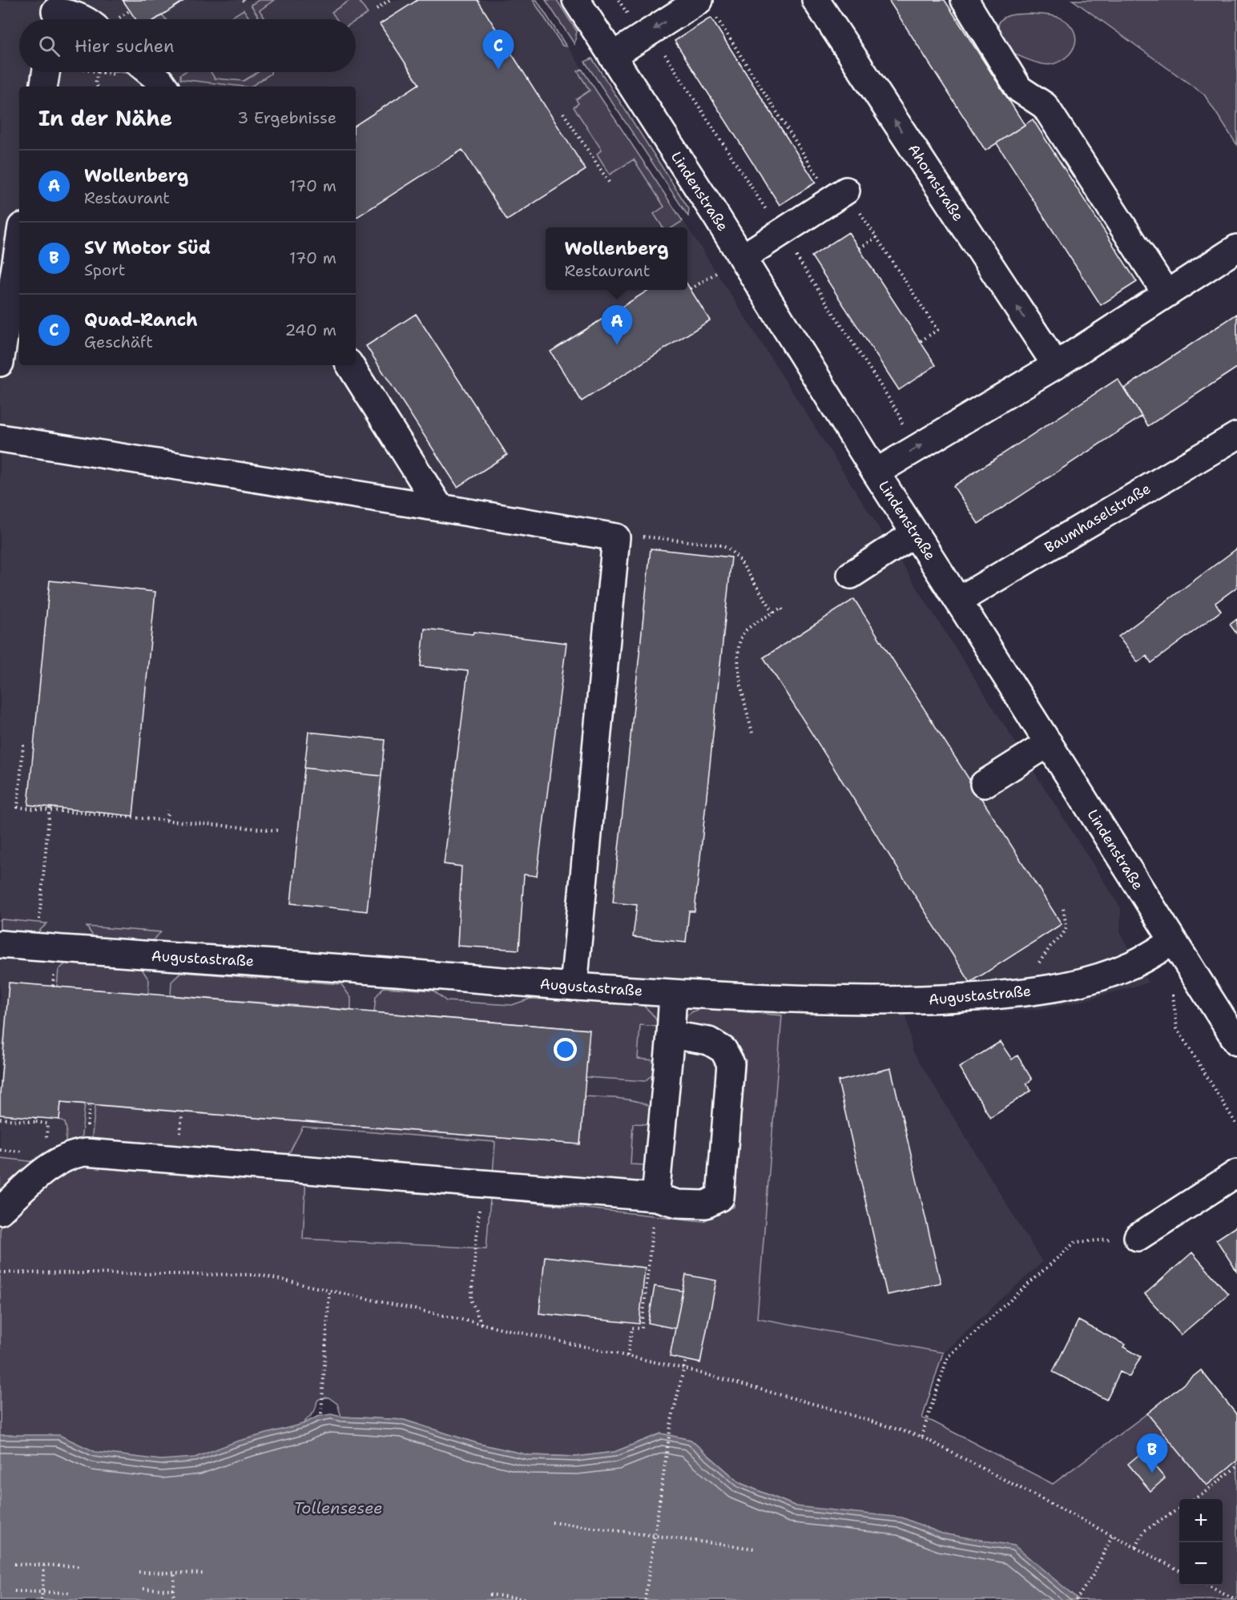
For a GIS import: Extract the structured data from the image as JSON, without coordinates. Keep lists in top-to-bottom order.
{
  "streets": {
    "street": [
      "Ahornstraße",
      "Lindenstraße",
      "Baumhaselstraße",
      "Augustastraße"
    ]
  },
  "crossings": [
    ["Lindenstraße", "Baumhaselstraße"],
    ["Lindenstraße", "Augustastraße"]
  ],
  "water": ["Tollensesee"],
  "page": {
    "search": "Hier suchen",
    "pins": ["C", "A", "B"],
    "heading": ["In der Nähe", "3 Ergebnisse"],
    "list": [
      {
        "mark": "A",
        "name": "Wollenberg",
        "note": "Restaurant",
        "value": "170 m"
      },
      {
        "mark": "B",
        "name": "SV Motor Süd",
        "note": "Sport",
        "value": "170 m"
      },
      {
        "mark": "C",
        "name": "Quad-Ranch",
        "note": "Geschäft",
        "value": "240 m"
      }
    ],
    "popup": ["Wollenberg", "Restaurant"],
    "map_buttons": ["+", "−"]
  }
}
